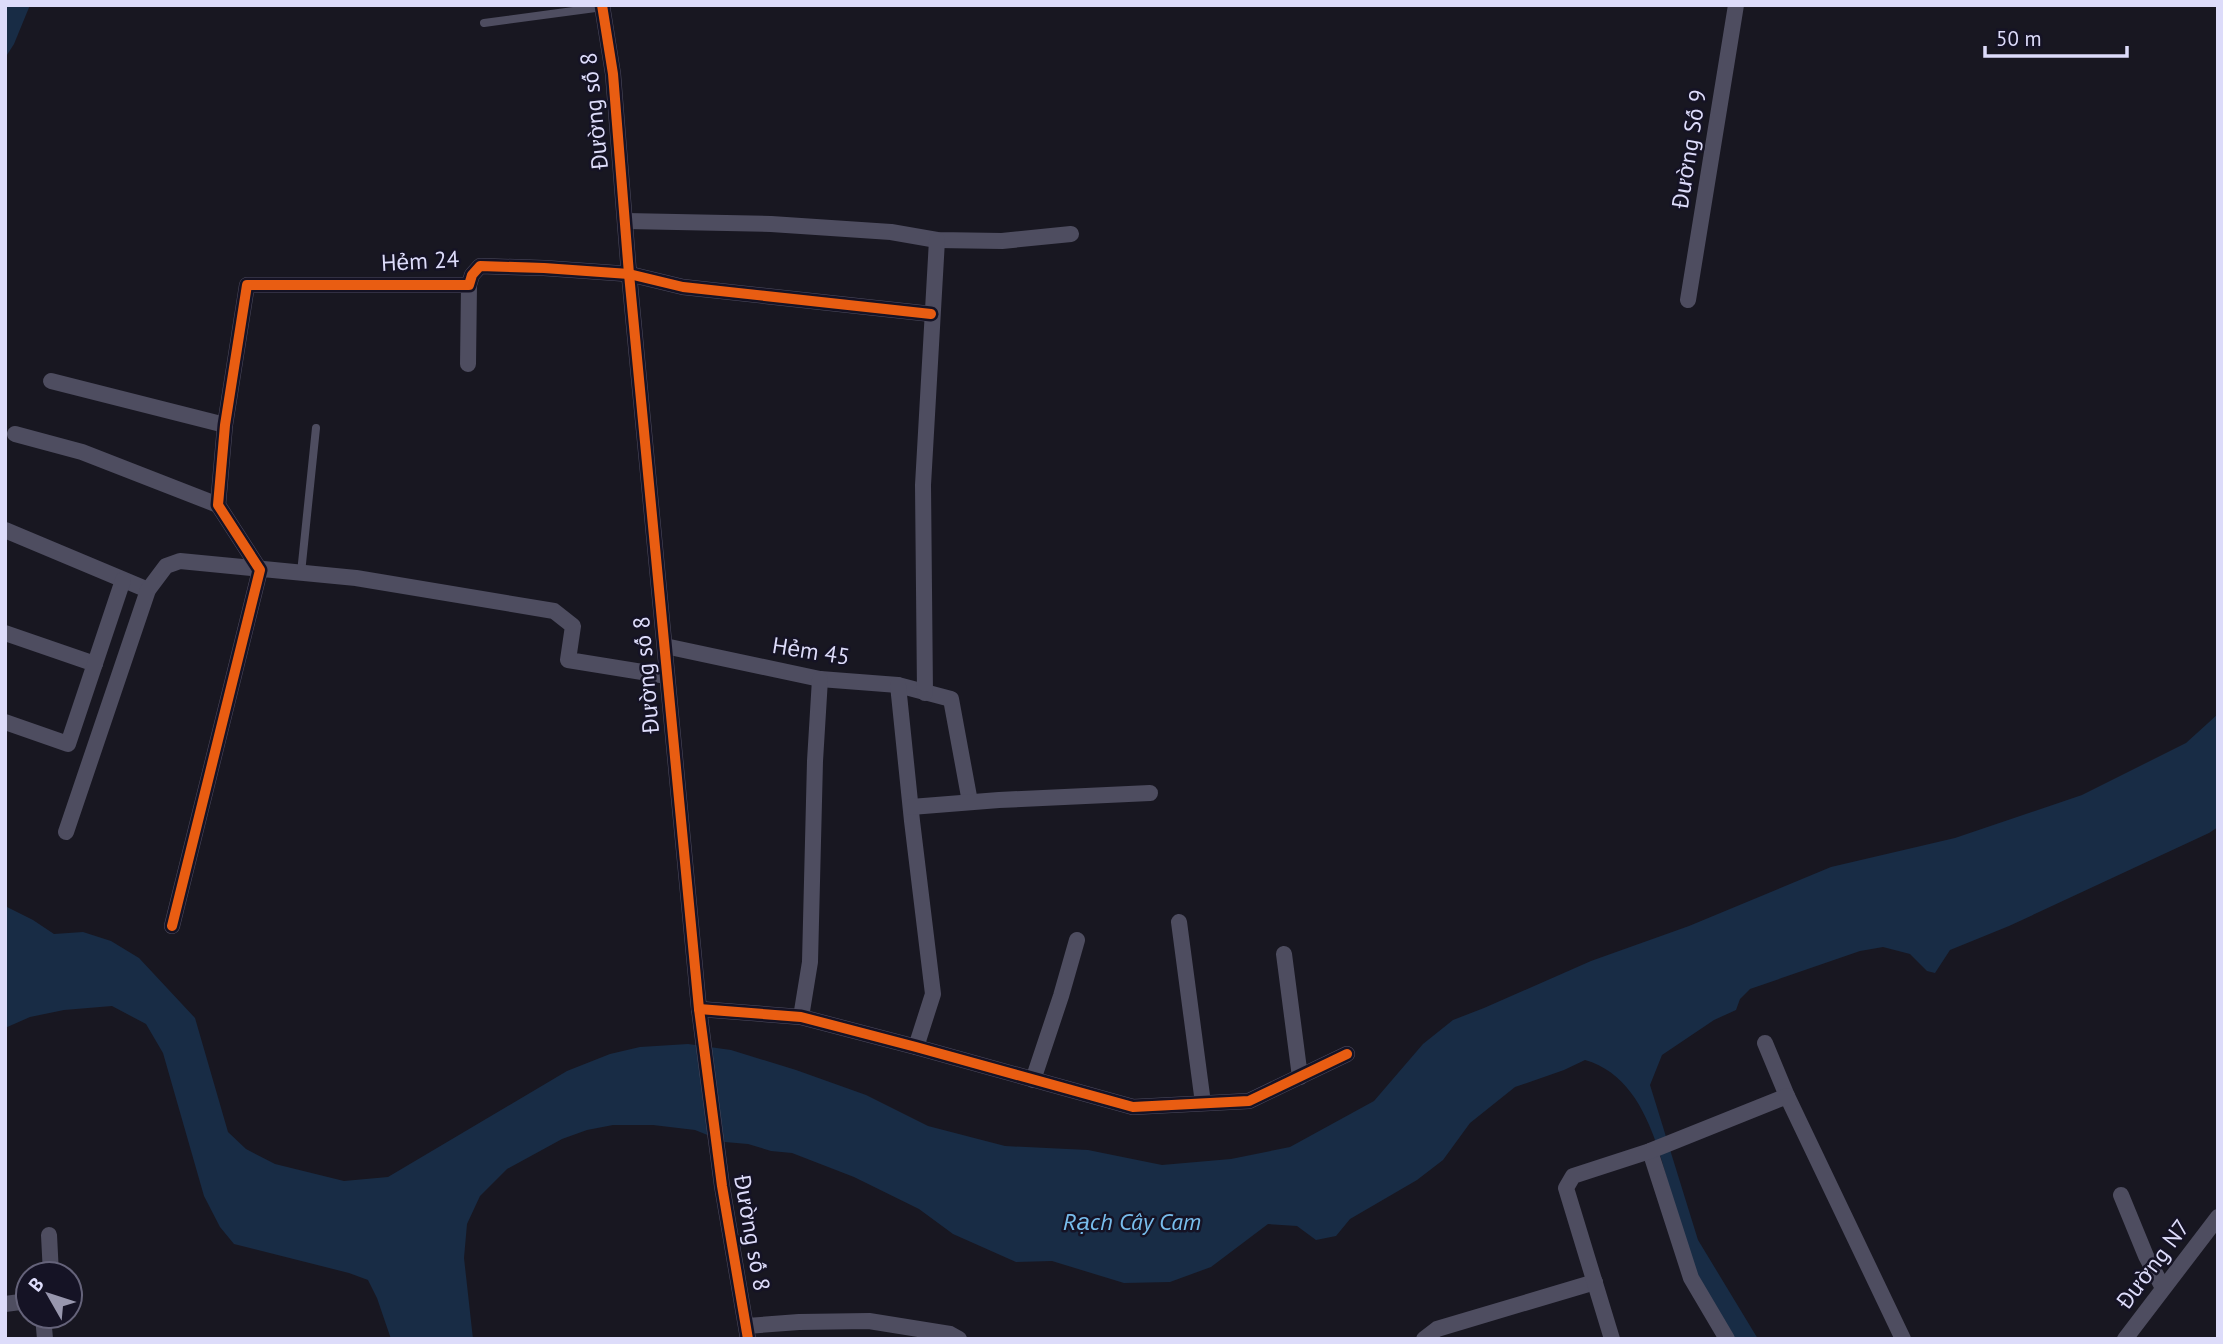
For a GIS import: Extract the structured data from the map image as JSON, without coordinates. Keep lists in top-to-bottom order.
{
  "streets": {
    "street": [
      "Đường số 8",
      "Đường Số 9",
      "Hẻm 24",
      "Hẻm 45",
      "Đường N7"
    ]
  },
  "crossings": [
    ["Đường số 8", "Hẻm 24"],
    ["Đường số 8", "Hẻm 45"]
  ],
  "water": ["Rạch Cây Cam"],
  "scale_bar": "50 m",
  "north": "top left"
}
